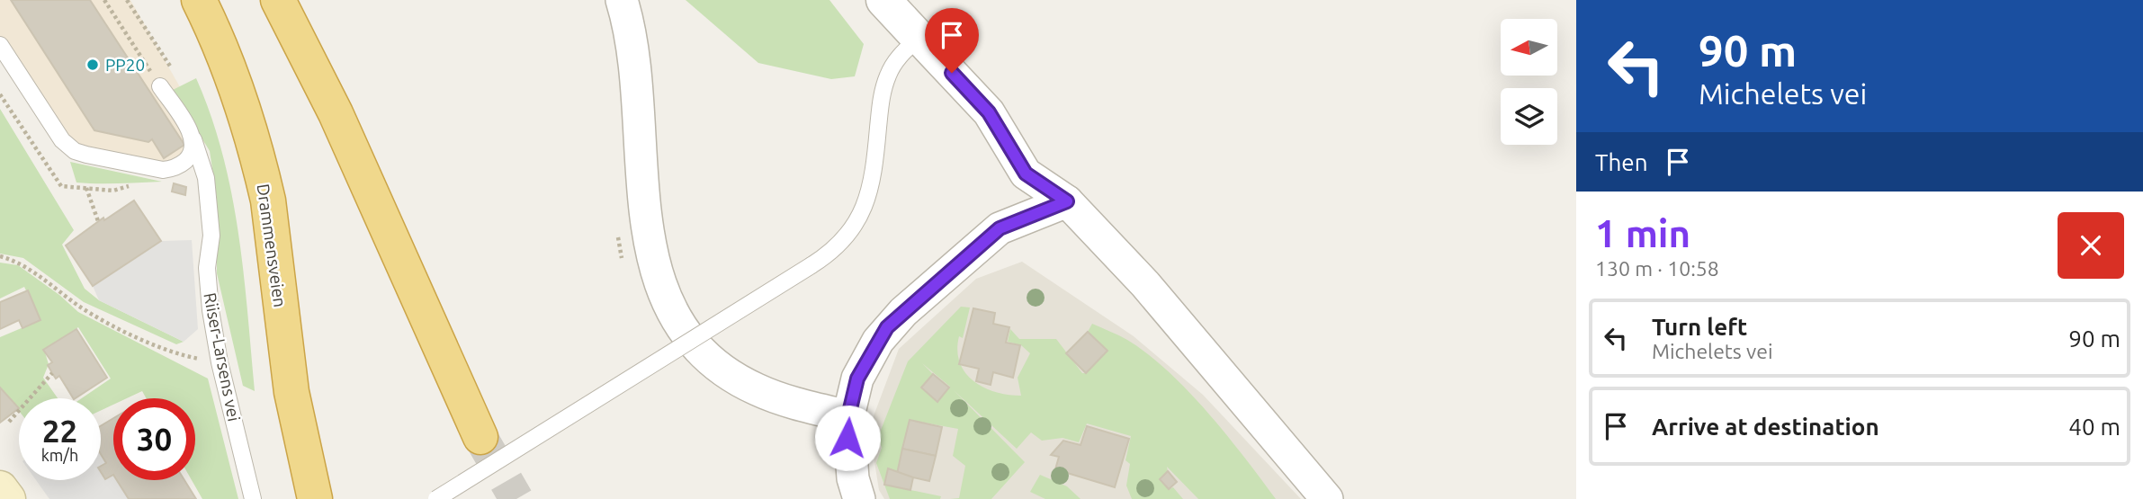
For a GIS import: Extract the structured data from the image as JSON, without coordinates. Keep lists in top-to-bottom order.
{
  "streets": {
    "highway": ["Drammensveien"],
    "lane": ["Riiser-Larsens vei"]
  },
  "places": ["PP20"],
  "north": "left",
  "page": {
    "turn": ["90 m", "Michelets vei"],
    "then": "Then",
    "heading": ["1 min", "130 m · 10:58"],
    "list": [
      {
        "name": "Turn left",
        "note": "Michelets vei",
        "value": "90 m"
      },
      {
        "name": "Arrive at destination",
        "value": "40 m"
      }
    ],
    "speed": "22 km/h",
    "limit": "30"
  }
}
